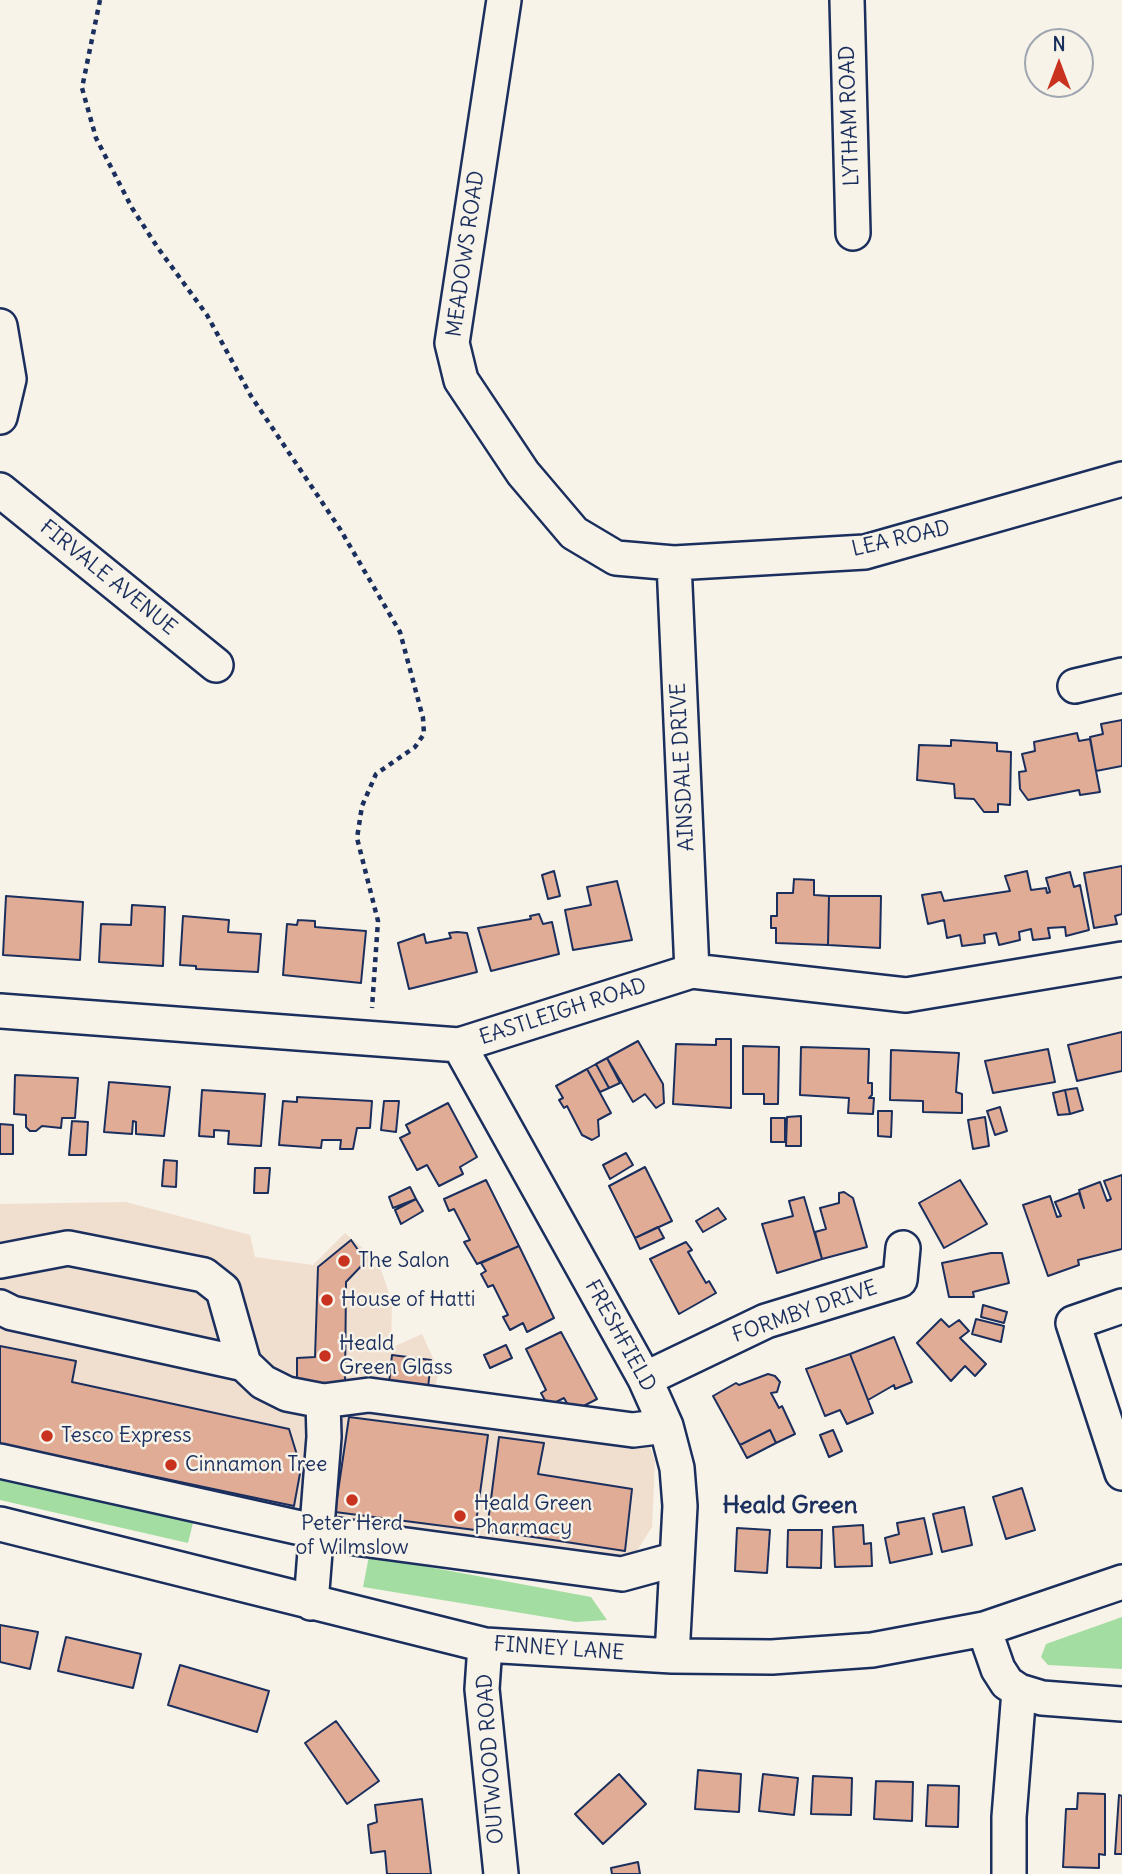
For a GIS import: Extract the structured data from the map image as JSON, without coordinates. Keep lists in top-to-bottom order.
{
  "streets": {
    "street": [
      "LYTHAM ROAD",
      "MEADOWS ROAD",
      "LEA ROAD",
      "FIRVALE AVENUE",
      "AINSDALE DRIVE",
      "EASTLEIGH ROAD",
      "FORMBY DRIVE",
      "FRESHFIELD",
      "FINNEY LANE",
      "OUTWOOD ROAD"
    ]
  },
  "crossings": [
    ["MEADOWS ROAD", "LEA ROAD"],
    ["MEADOWS ROAD", "AINSDALE DRIVE"],
    ["LEA ROAD", "AINSDALE DRIVE"],
    ["AINSDALE DRIVE", "EASTLEIGH ROAD"],
    ["EASTLEIGH ROAD", "FRESHFIELD"],
    ["FORMBY DRIVE", "FRESHFIELD"],
    ["FRESHFIELD", "FINNEY LANE"],
    ["FINNEY LANE", "OUTWOOD ROAD"]
  ],
  "districts": ["Heald Green"],
  "places": [
    "The Salon",
    "House of Hatti",
    "Heald Green Glass",
    "Tesco Express",
    "Cinnamon Tree",
    "Peter Herd of Wilmslow",
    "Heald Green Pharmacy"
  ],
  "north": "top"
}
